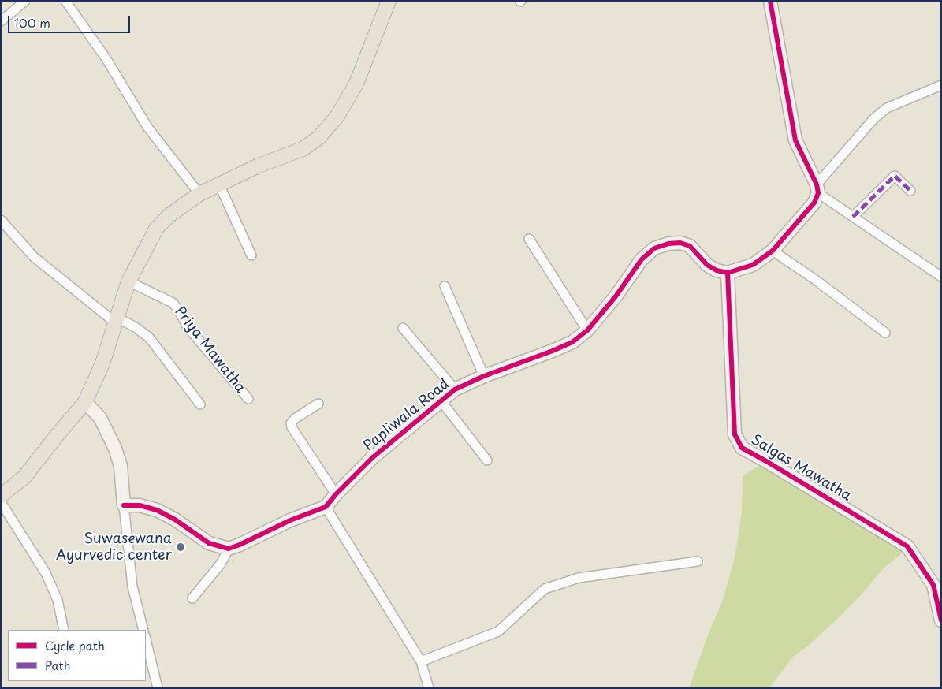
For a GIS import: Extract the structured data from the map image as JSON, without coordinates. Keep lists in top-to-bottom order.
{
  "streets": {
    "street": ["Priya Mawatha", "Papliwala Road", "Salgas Mawatha"]
  },
  "crossings": [
    ["Papliwala Road", "Salgas Mawatha"]
  ],
  "places": ["Suwasewana Ayurvedic center"],
  "legend": ["Cycle path", "Path"],
  "scale_bar": "100 m"
}
